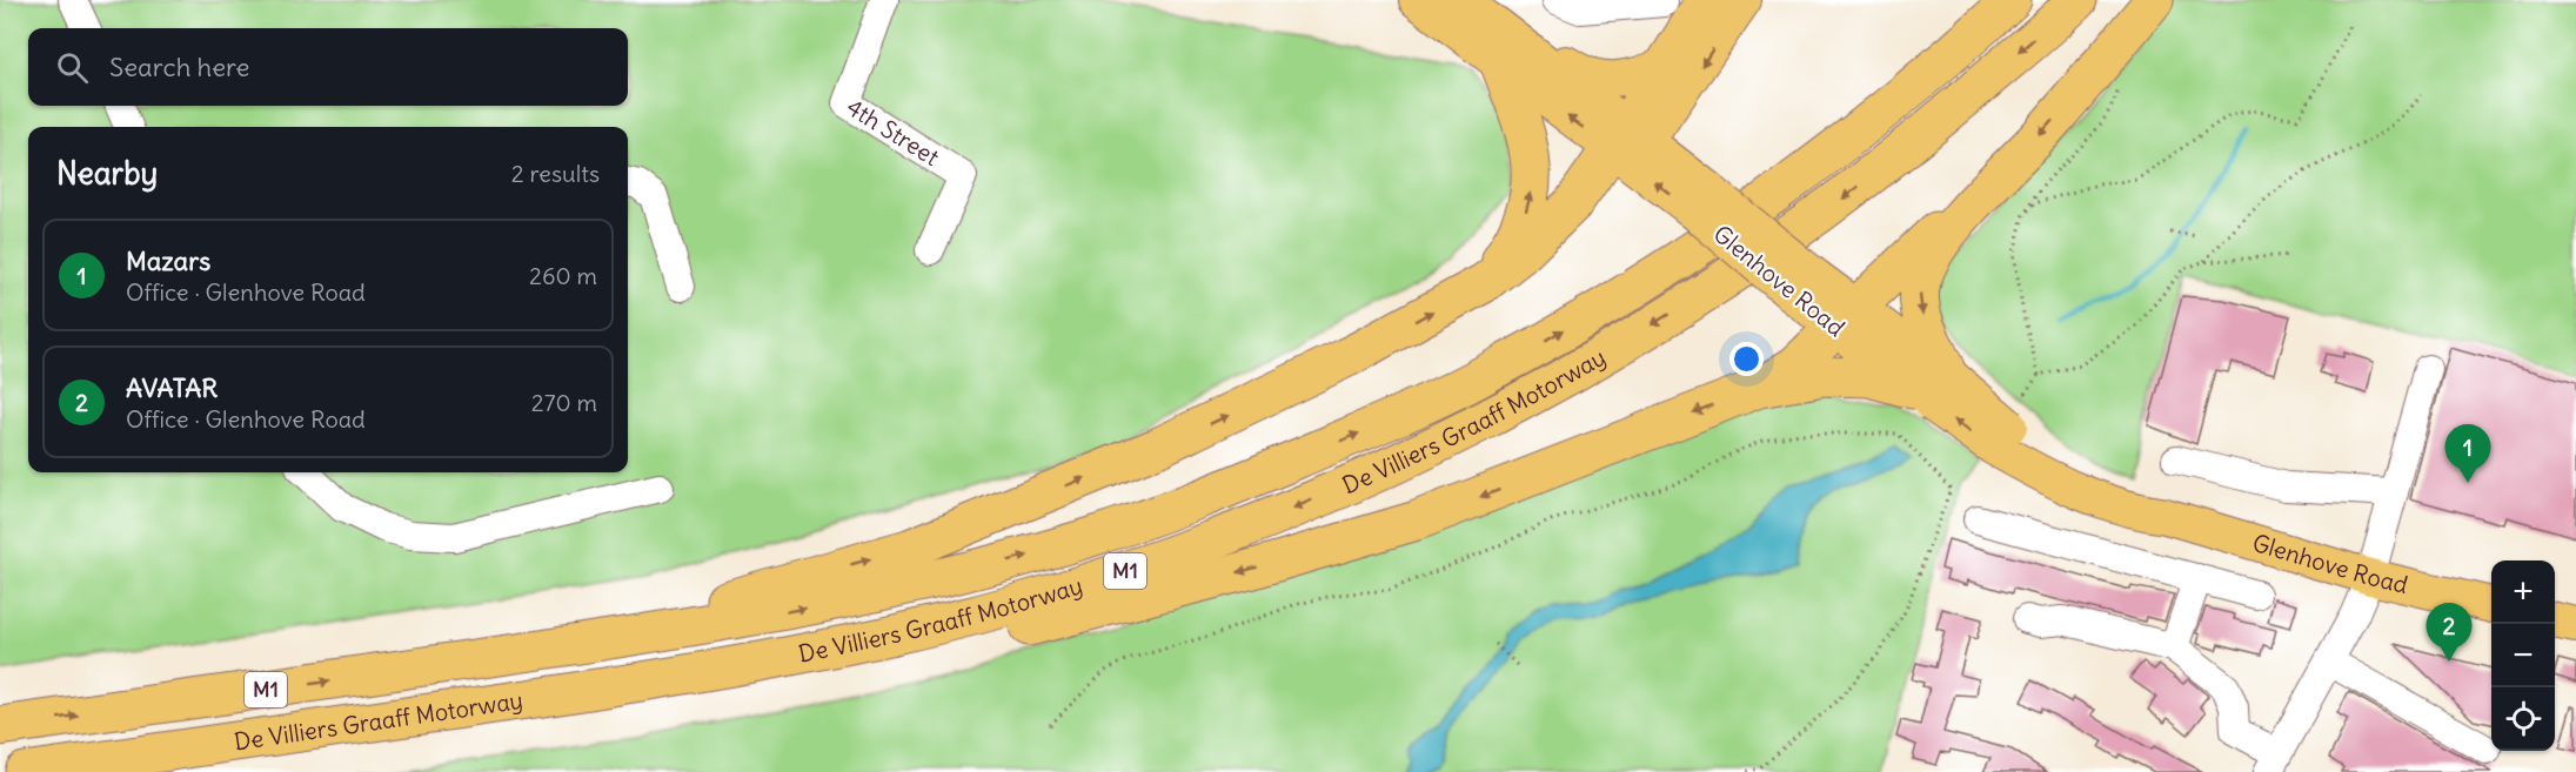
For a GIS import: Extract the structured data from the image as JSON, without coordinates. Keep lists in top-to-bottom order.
{
  "streets": {
    "highway": ["De Villiers Graaff Motorway", "M1"],
    "main road": ["Glenhove Road"],
    "street": ["4th Street"]
  },
  "page": {
    "search": "Search here",
    "heading": ["Nearby", "2 results"],
    "list": [
      {
        "mark": "1",
        "name": "Mazars",
        "note": "Office · Glenhove Road",
        "value": "260 m"
      },
      {
        "mark": "2",
        "name": "AVATAR",
        "note": "Office · Glenhove Road",
        "value": "270 m"
      }
    ],
    "pins": ["1", "2"],
    "map_buttons": ["+", "−"]
  }
}
